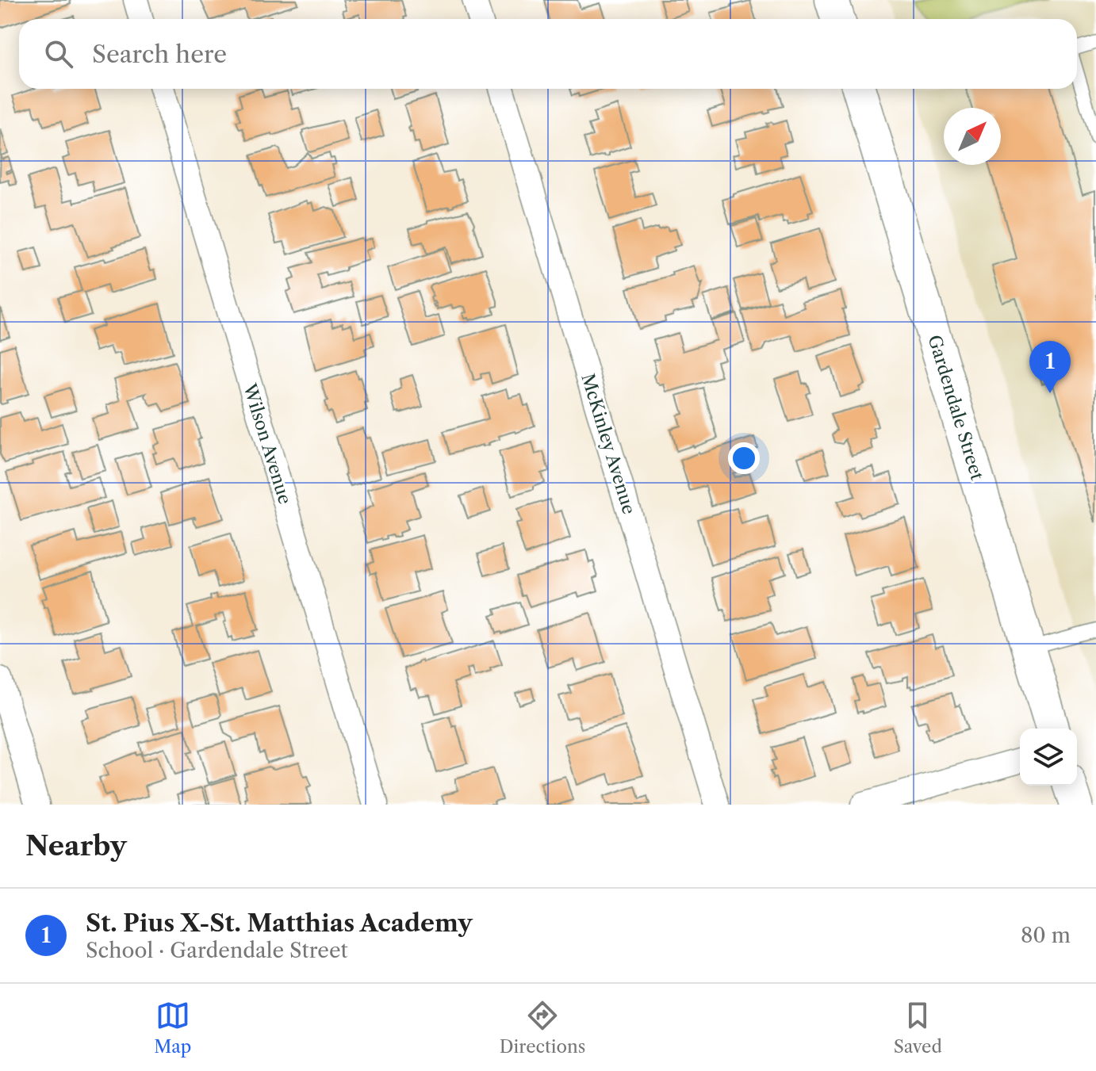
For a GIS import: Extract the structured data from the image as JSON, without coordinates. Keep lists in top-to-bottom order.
{
  "streets": {
    "street": ["Gardendale Street", "Wilson Avenue", "McKinley Avenue"]
  },
  "north": "top right",
  "page": {
    "search": "Search here",
    "pins": "1",
    "heading": "Nearby",
    "list": [
      {
        "mark": "1",
        "name": "St. Pius X-St. Matthias Academy",
        "note": "School · Gardendale Street",
        "value": "80 m"
      }
    ],
    "nav": ["Map", "Directions", "Saved"]
  }
}
